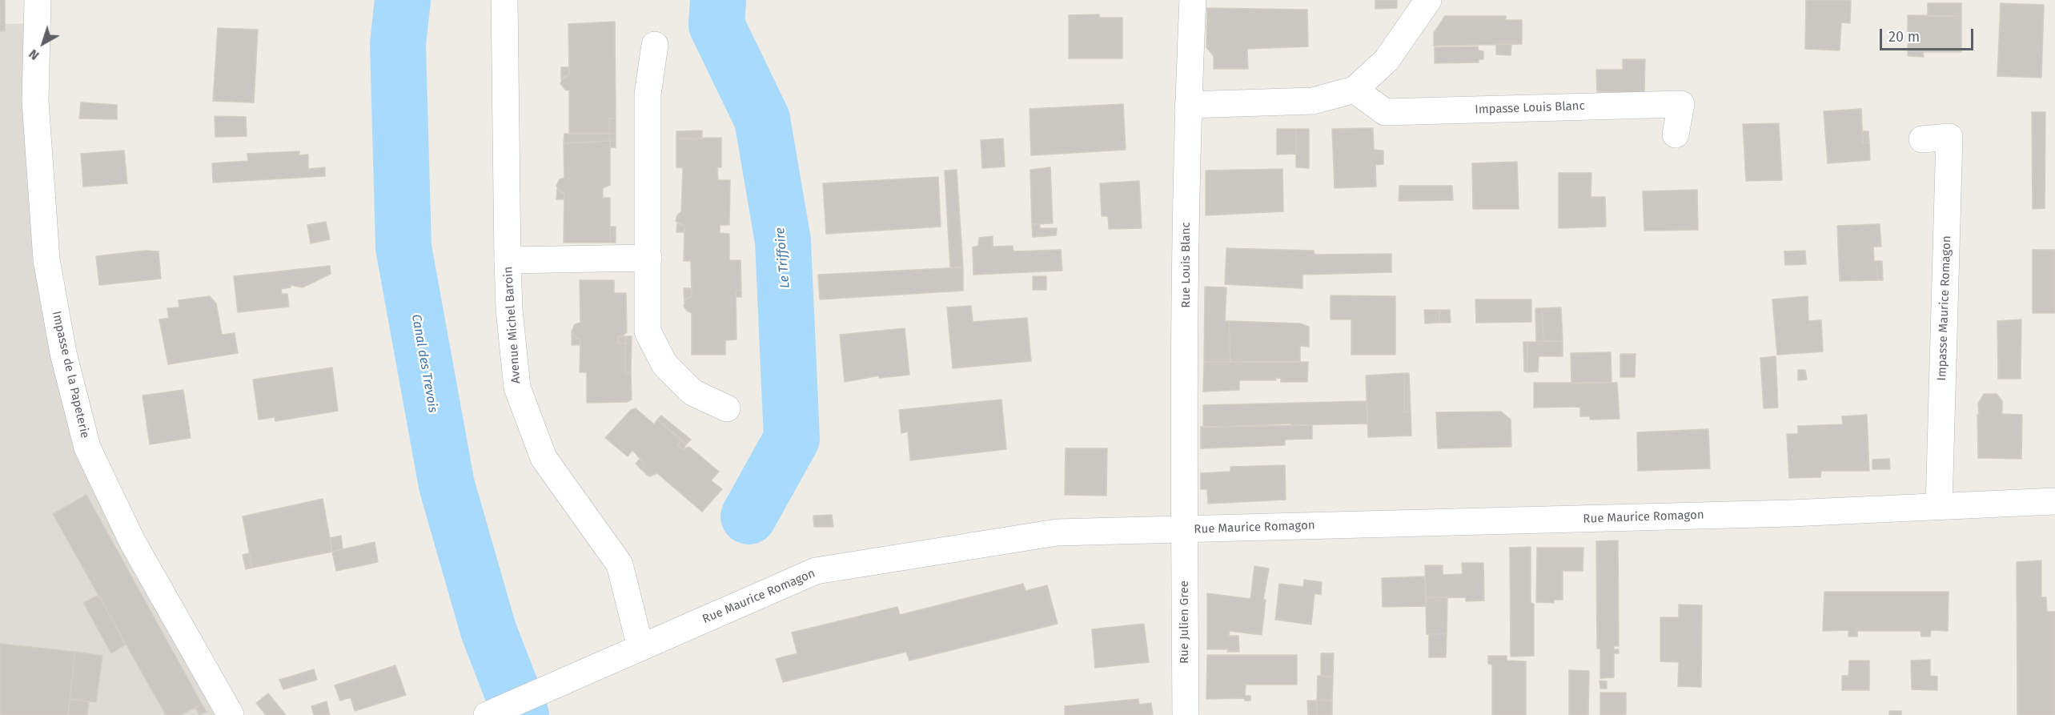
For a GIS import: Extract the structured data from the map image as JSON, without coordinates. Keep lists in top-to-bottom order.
{
  "streets": {
    "street": [
      "Impasse Louis Blanc",
      "Rue Louis Blanc",
      "Impasse Maurice Romagon",
      "Avenue Michel Baroin",
      "Impasse de la Papeterie",
      "Rue Maurice Romagon",
      "Rue Julien Gree"
    ]
  },
  "crossings": [
    ["Rue Louis Blanc", "Rue Maurice Romagon"],
    ["Rue Louis Blanc", "Rue Julien Gree"],
    ["Impasse Maurice Romagon", "Rue Maurice Romagon"],
    ["Avenue Michel Baroin", "Rue Maurice Romagon"],
    ["Rue Maurice Romagon", "Rue Julien Gree"]
  ],
  "water": ["Le Triffoire", "Canal des Trevois"],
  "scale_bar": "20 m",
  "north": "bottom left"
}
